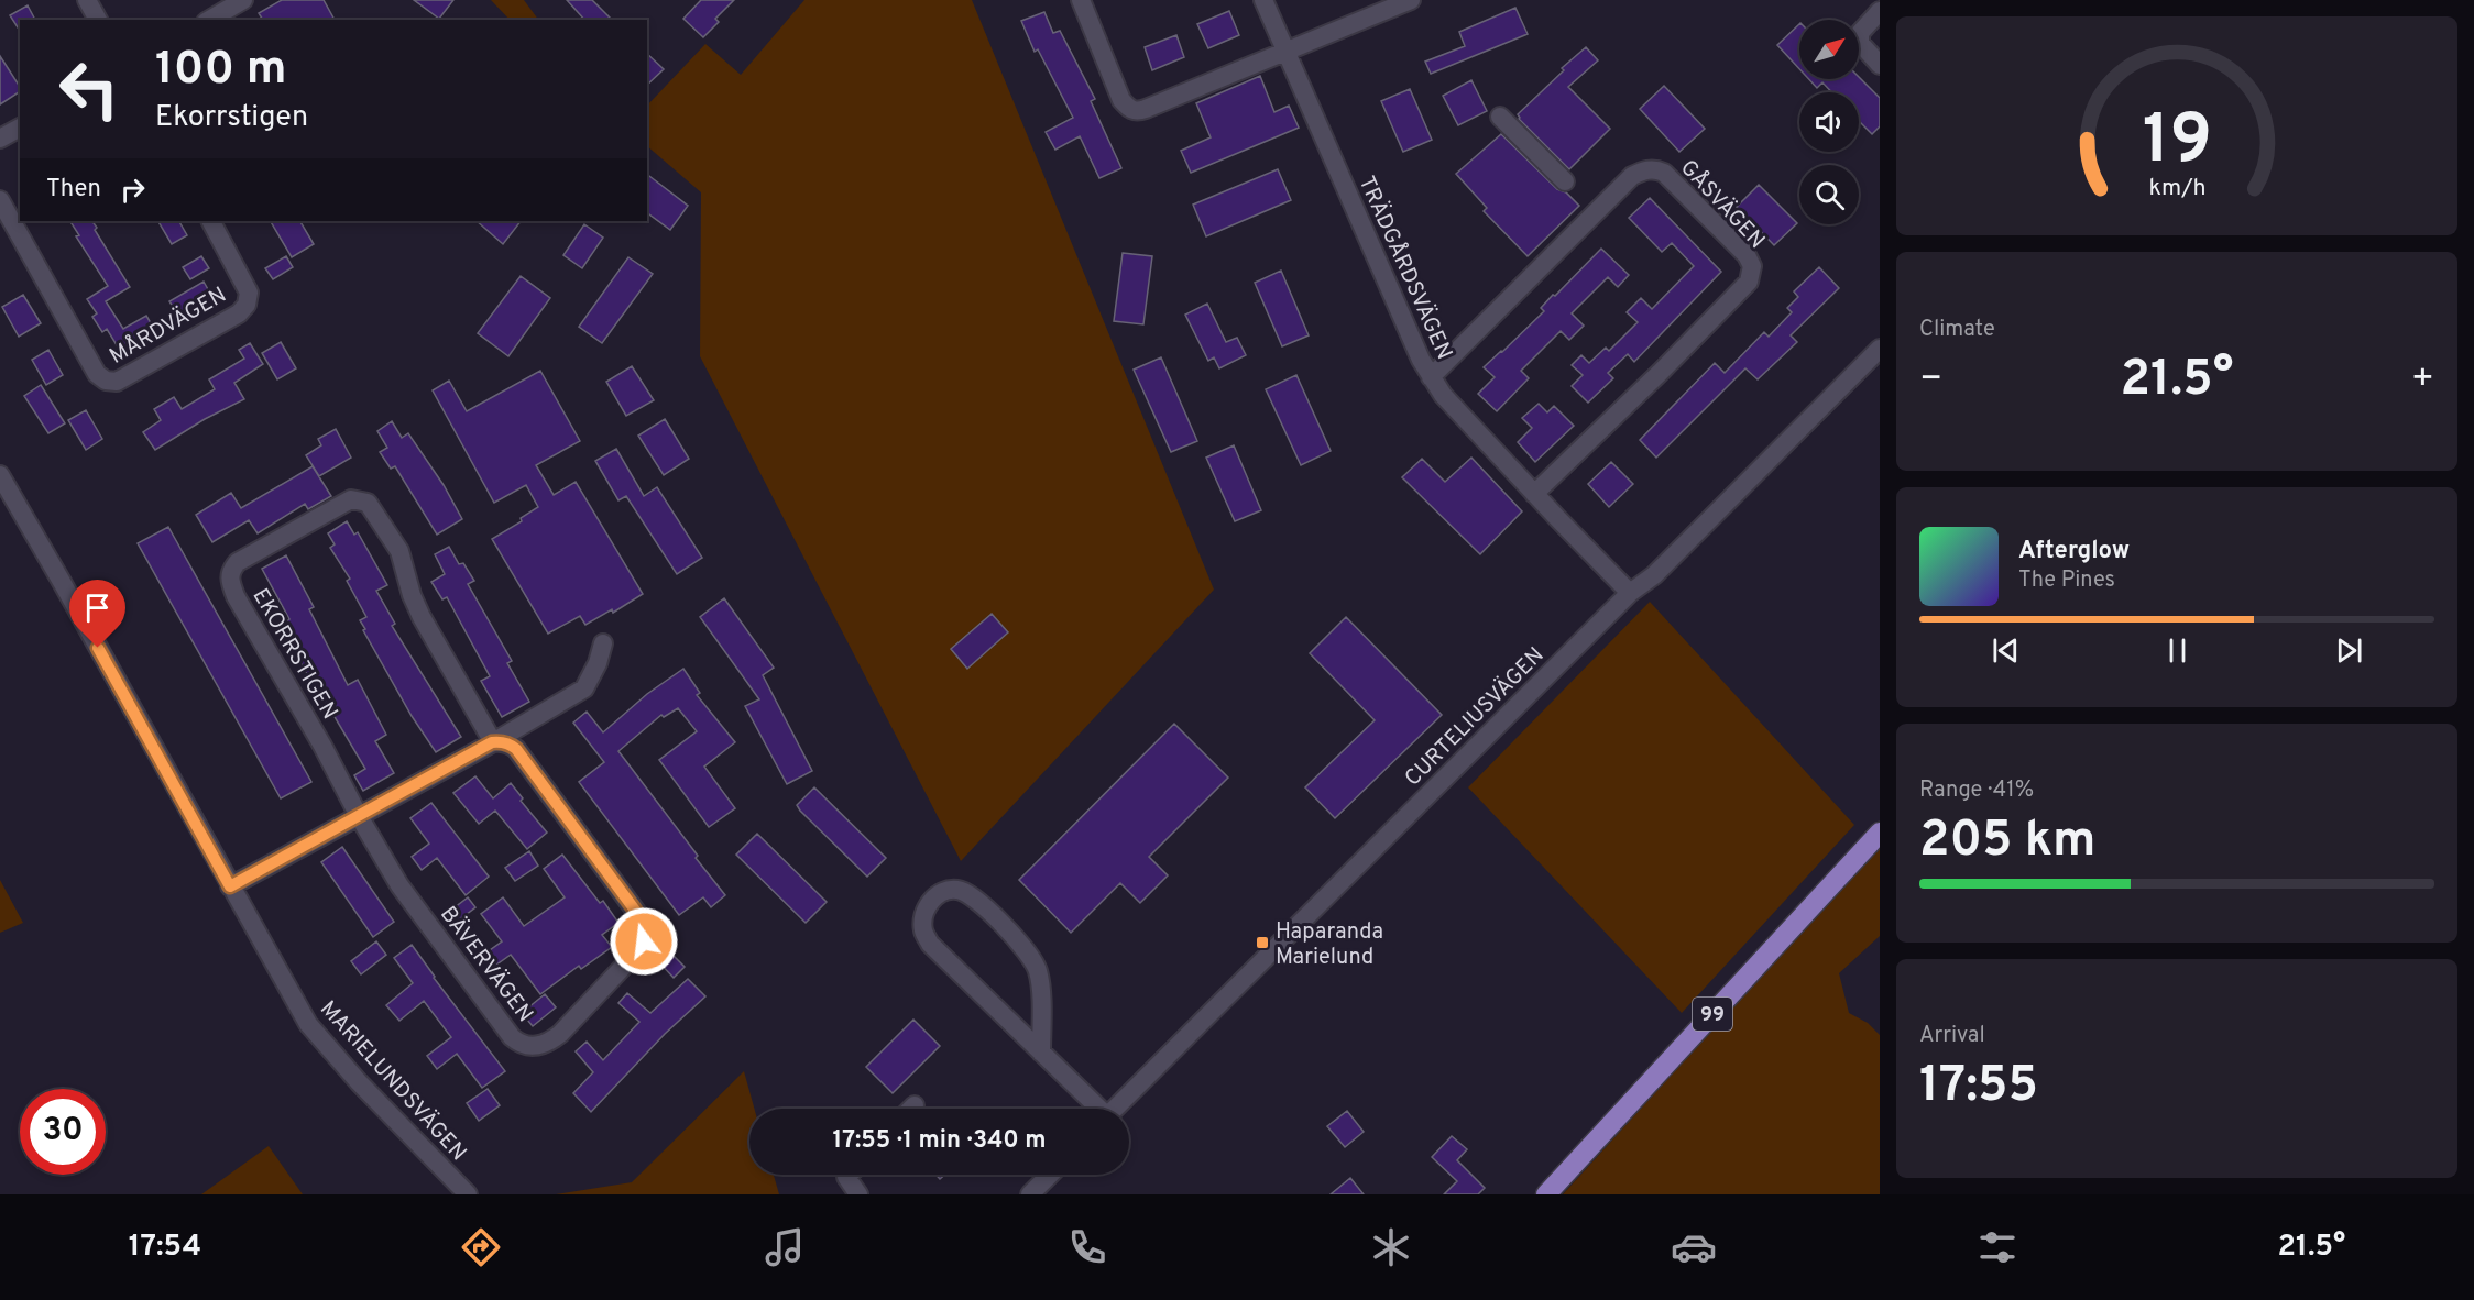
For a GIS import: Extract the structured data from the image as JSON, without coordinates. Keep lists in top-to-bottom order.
{
  "streets": {
    "main road": ["99"],
    "street": [
      "GÅSVÄGEN",
      "TRÄDGÅRDSVÄGEN",
      "MÅRDVÄGEN",
      "EKORRSTIGEN",
      "CURTELIUSVÄGEN",
      "BÄVERVÄGEN",
      "MARIELUNDSVÄGEN"
    ]
  },
  "crossings": [
    ["GÅSVÄGEN", "TRÄDGÅRDSVÄGEN"],
    ["TRÄDGÅRDSVÄGEN", "CURTELIUSVÄGEN"],
    ["EKORRSTIGEN", "BÄVERVÄGEN"]
  ],
  "places": {
    "transit": ["Haparanda Marielund"]
  },
  "north": "top right",
  "page": {
    "turn": ["100 m", "Ekorrstigen"],
    "then": "Then",
    "tile": [
      "Climate",
      ["Range · 41%", "205 km"],
      ["Arrival", "17:55"]
    ],
    "heat": ["−", "21.5°", "+"],
    "song": ["Afterglow", "The Pines"],
    "limit": "30",
    "trip": "17:55 · 1 min · 340 m",
    "tabs": ["17:54", "21.5°"],
    "gauge": ["19", "km/h"]
  }
}
